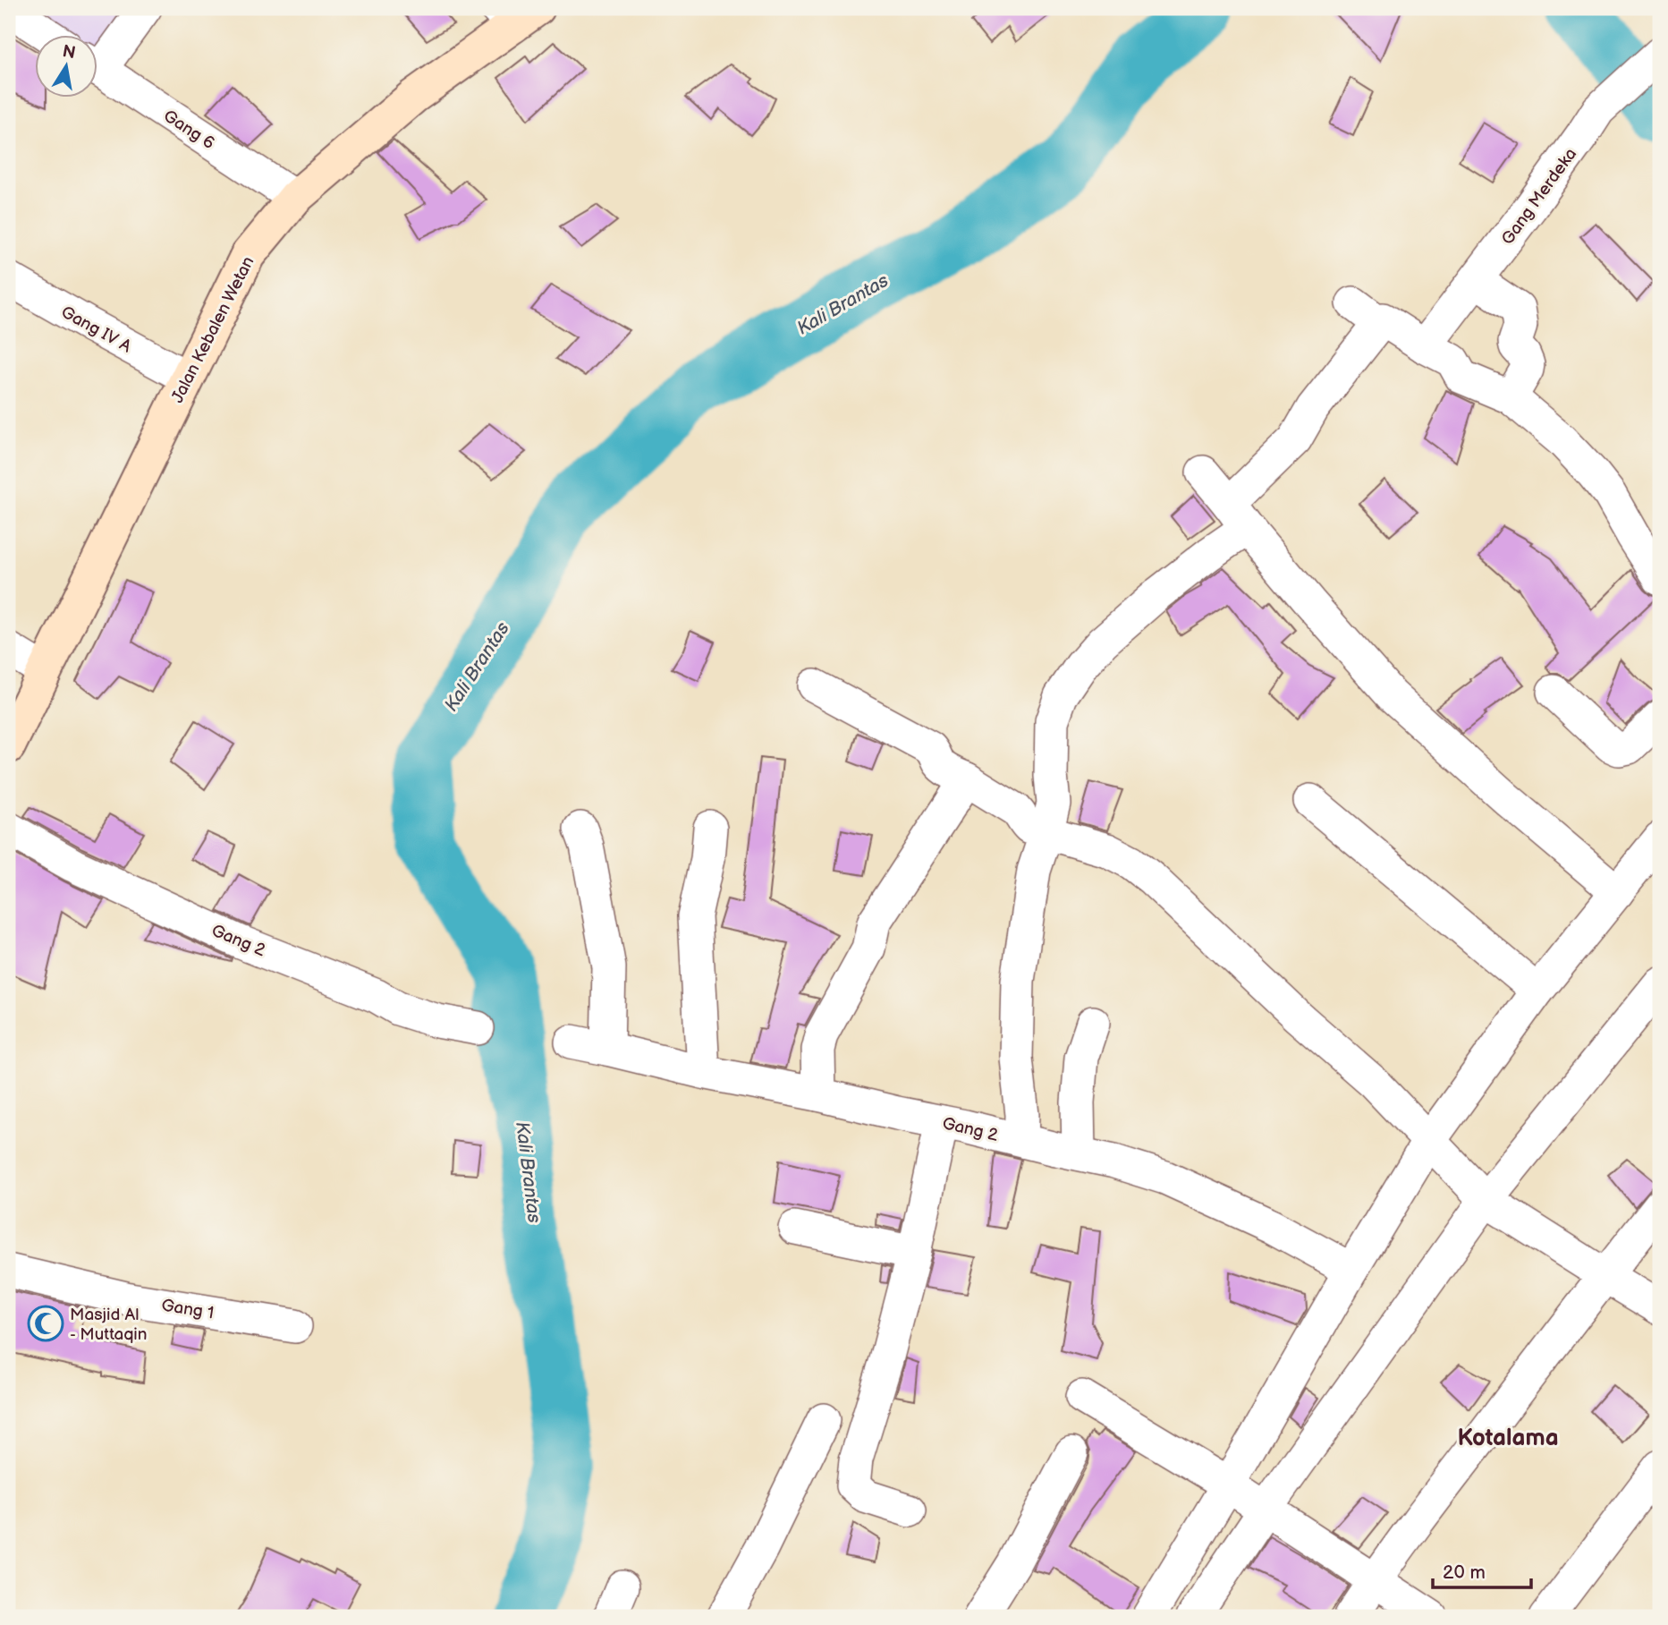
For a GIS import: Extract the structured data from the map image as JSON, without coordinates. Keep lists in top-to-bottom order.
{
  "streets": {
    "main road": ["Jalan Kebalen Wetan"],
    "street": [
      "Gang 6",
      "Gang Merdeka",
      "Gang IV A",
      "Gang 2",
      "Gang 1"
    ]
  },
  "crossings": [
    ["Gang 6", "Jalan Kebalen Wetan"],
    ["Gang IV A", "Jalan Kebalen Wetan"]
  ],
  "districts": ["Kotalama"],
  "water": ["Kali Brantas"],
  "places": {
    "mosque": ["Masjid Al - Muttaqin"]
  },
  "scale_bar": "20 m",
  "north": "top"
}
